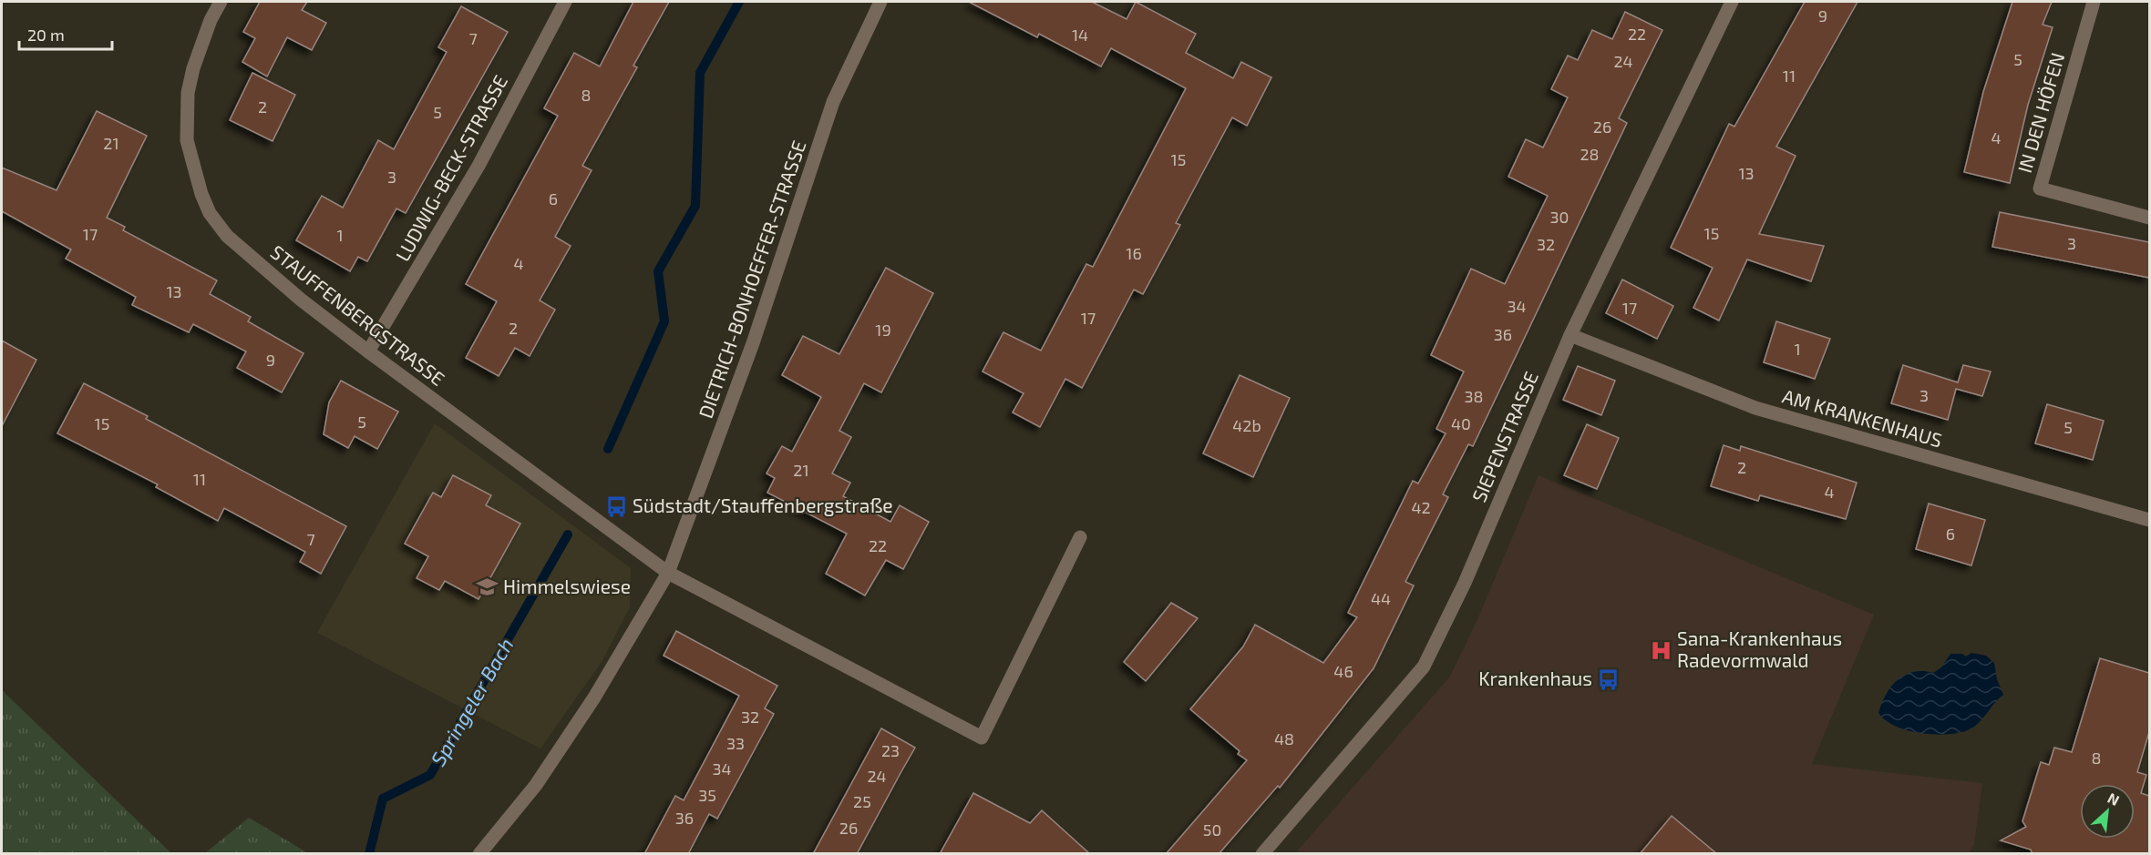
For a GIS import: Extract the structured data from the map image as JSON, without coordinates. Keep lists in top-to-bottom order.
{
  "streets": {
    "street": [
      "IN DEN HÖFEN",
      "LUDWIG-BECK-STRASSE",
      "DIETRICH-BONHOEFFER-STRASSE",
      "STAUFFENBERGSTRASSE",
      "AM KRANKENHAUS",
      "SIEPENSTRASSE"
    ]
  },
  "crossings": [
    ["LUDWIG-BECK-STRASSE", "STAUFFENBERGSTRASSE"],
    ["DIETRICH-BONHOEFFER-STRASSE", "STAUFFENBERGSTRASSE"],
    ["AM KRANKENHAUS", "SIEPENSTRASSE"]
  ],
  "water": ["Springeler Bach"],
  "places": {
    "bus stop": ["Südstadt/Stauffenbergstraße", "Krankenhaus"],
    "school or university": ["Himmelswiese"],
    "hospital": ["Sana-Krankenhaus Radevormwald"]
  },
  "house_numbers": [
    "9",
    "22",
    "14",
    "7",
    "5",
    "24",
    "11",
    "8",
    "2",
    "5",
    "26",
    "4",
    "21",
    "28",
    "15",
    "13",
    "3",
    "6",
    "30",
    "15",
    "17",
    "1",
    "3",
    "32",
    "16",
    "4",
    "13",
    "34",
    "17",
    "17",
    "2",
    "19",
    "36",
    "1",
    "9",
    "3",
    "38",
    "5",
    "15",
    "40",
    "42b",
    "5",
    "2",
    "21",
    "11",
    "4",
    "42",
    "6",
    "7",
    "22",
    "44",
    "46",
    "32",
    "48",
    "33",
    "23",
    "8",
    "34",
    "24",
    "35",
    "25",
    "36",
    "26",
    "50"
  ],
  "scale_bar": "20 m",
  "north": "top right"
}
